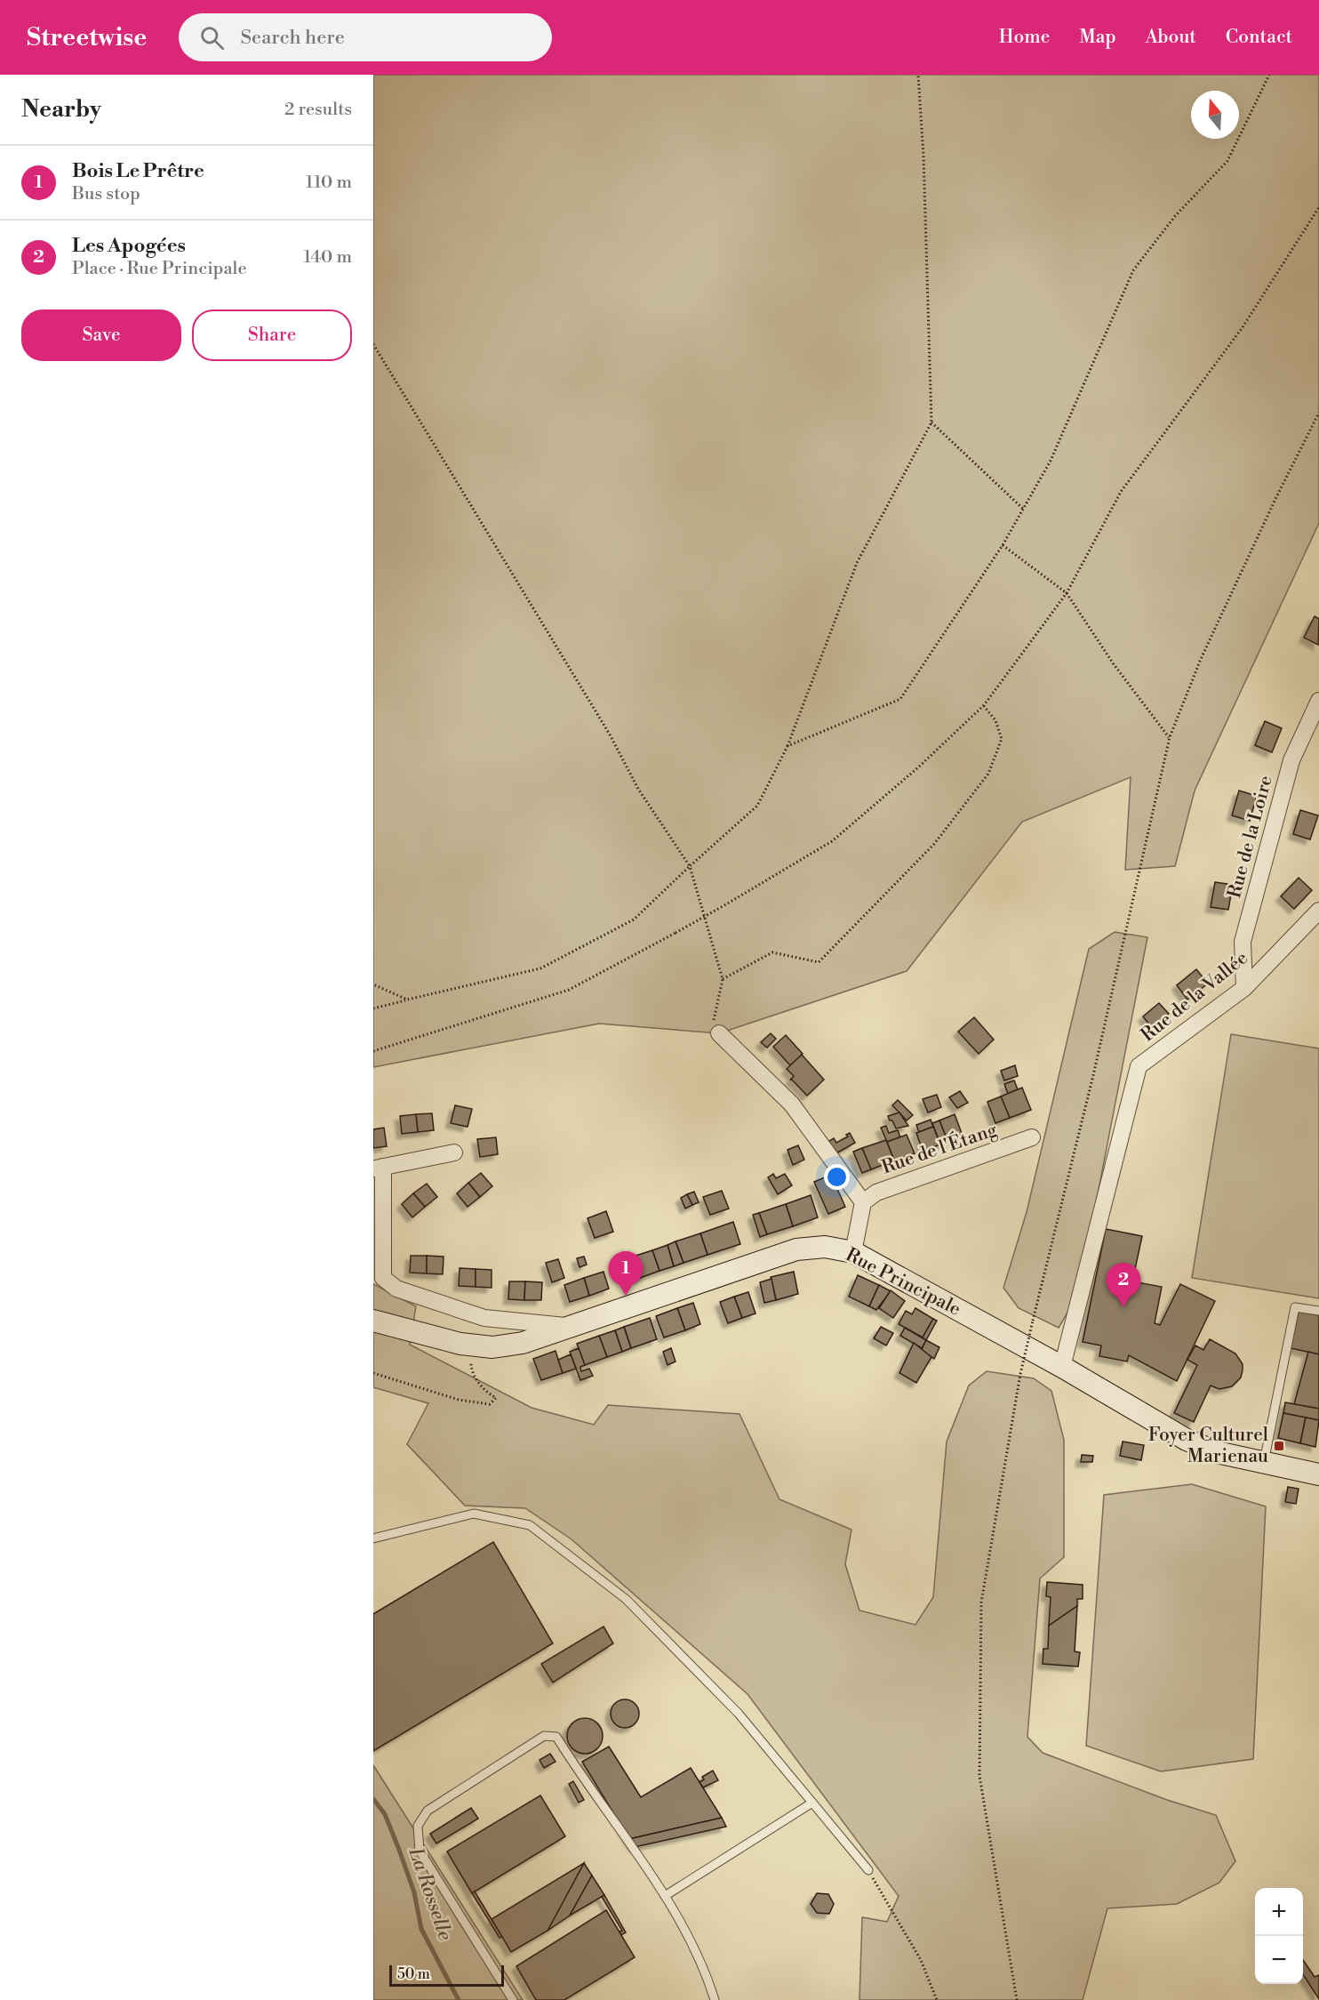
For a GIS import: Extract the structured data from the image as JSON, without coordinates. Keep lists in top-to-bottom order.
{
  "streets": {
    "main road": ["Rue Principale"],
    "street": ["Rue de la Loire", "Rue de la Vallée", "Rue de l'Étang"]
  },
  "crossings": [
    ["Rue de la Loire", "Rue de la Vallée"],
    ["Rue de la Vallée", "Rue Principale"]
  ],
  "water": ["La Rosselle"],
  "places": {
    "transit": ["Foyer Culturel Marienau"]
  },
  "scale_bar": "50 m",
  "north": "top",
  "page": {
    "header": "Streetwise",
    "search": "Search here",
    "nav": [
      "Home",
      "Map",
      "About",
      "Contact"
    ],
    "heading": ["Nearby", "2 results"],
    "list": [
      {
        "mark": "1",
        "name": "Bois Le Prêtre",
        "note": "Bus stop",
        "value": "110 m"
      },
      {
        "mark": "2",
        "name": "Les Apogées",
        "note": "Place · Rue Principale",
        "value": "140 m"
      }
    ],
    "buttons": ["Save", "Share"],
    "pins": ["1", "2"],
    "map_buttons": ["+", "−"],
    "scale": "50 m"
  }
}
